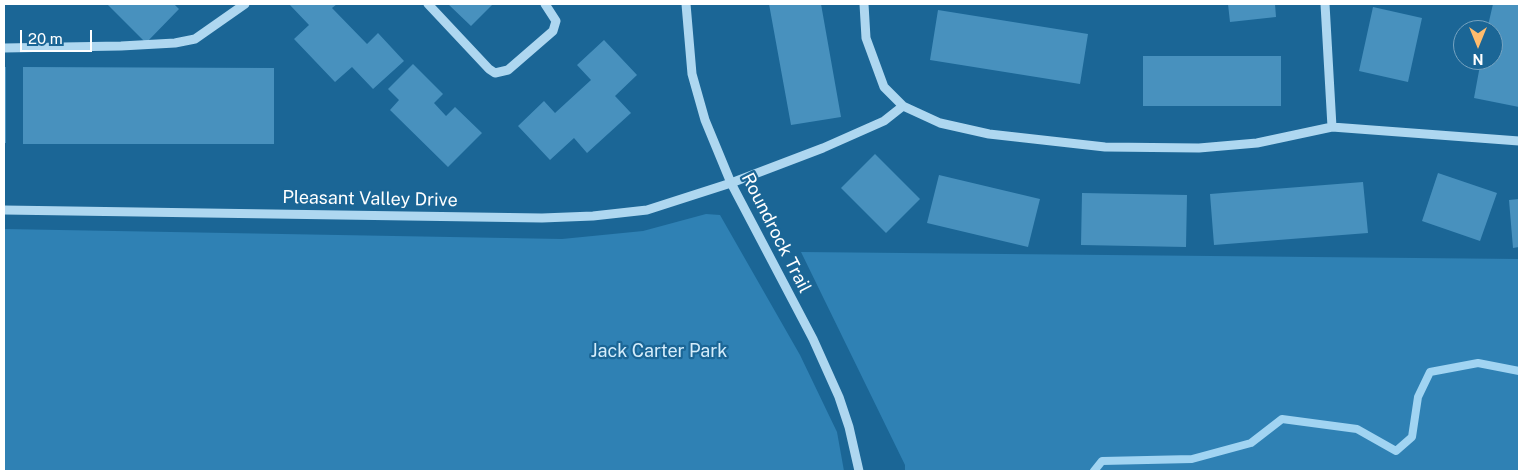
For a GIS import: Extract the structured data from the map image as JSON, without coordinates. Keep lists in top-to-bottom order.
{
  "streets": {
    "street": ["Pleasant Valley Drive", "Roundrock Trail"]
  },
  "crossings": [
    ["Pleasant Valley Drive", "Roundrock Trail"]
  ],
  "parks": ["Jack Carter Park"],
  "scale_bar": "20 m",
  "north": "bottom"
}
